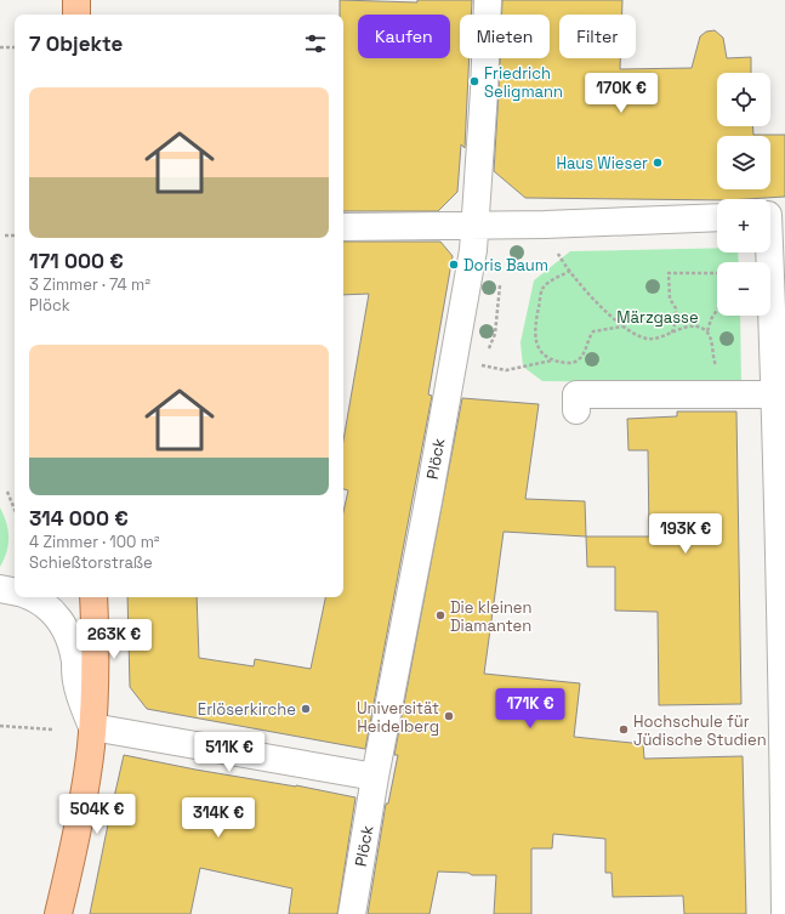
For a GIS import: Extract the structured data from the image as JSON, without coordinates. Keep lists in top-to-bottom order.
{
  "streets": {
    "street": ["Plöck"]
  },
  "parks": ["Märzgasse"],
  "places": [
    "Friedrich Seligmann",
    "Haus Wieser",
    "Doris Baum",
    "Die kleinen Diamanten",
    "Erlöserkirche",
    "Universität Heidelberg",
    "Hochschule für Jüdische Studien"
  ],
  "page": {
    "chip": ["Kaufen", "Mieten", "Filter"],
    "heading": "7 Objekte",
    "map_buttons": ["+", "−"],
    "price": [
      "170K €",
      "193K €",
      "263K €",
      "171K €",
      "511K €",
      "504K €",
      "314K €"
    ],
    "list": [
      {
        "name": "171 000 €",
        "note": "3 Zimmer · 74 m² · Plöck"
      },
      {
        "name": "314 000 €",
        "note": "4 Zimmer · 100 m² · Schießtorstraße"
      }
    ]
  }
}
